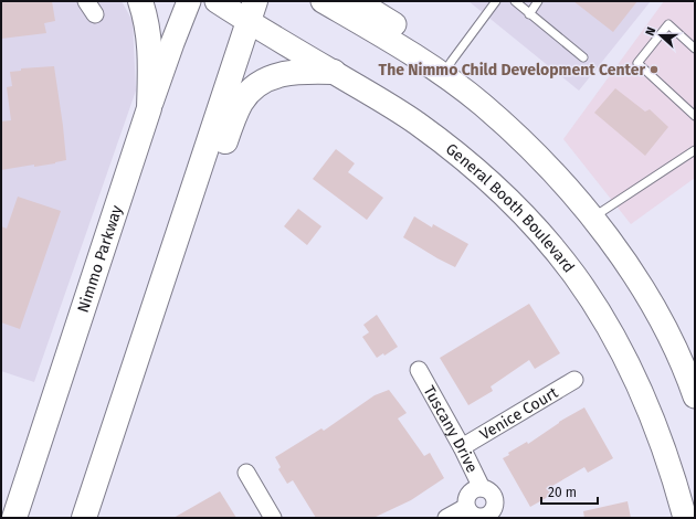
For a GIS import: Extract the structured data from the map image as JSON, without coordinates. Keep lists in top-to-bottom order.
{
  "streets": {
    "highway": ["Nimmo Parkway"],
    "main road": ["General Booth Boulevard"],
    "street": ["Venice Court", "Tuscany Drive"]
  },
  "crossings": [
    ["Venice Court", "Tuscany Drive"]
  ],
  "places": ["The Nimmo Child Development Center"],
  "scale_bar": "20 m",
  "north": "left"
}
